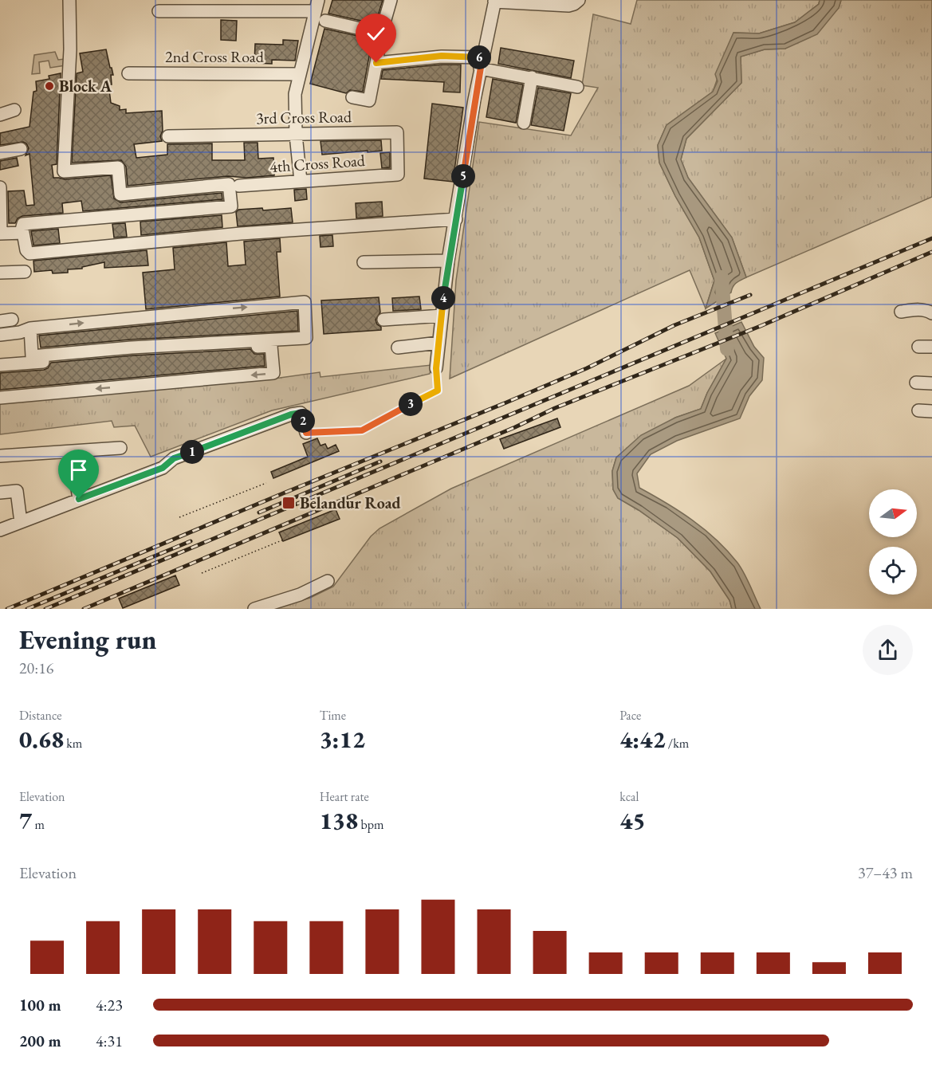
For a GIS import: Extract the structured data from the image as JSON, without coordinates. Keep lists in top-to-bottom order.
{
  "streets": {
    "street": ["2nd Cross Road", "3rd Cross Road", "4th Cross Road"]
  },
  "crossings": [
    ["3rd Cross Road", "4th Cross Road"]
  ],
  "places": {
    "other": ["Block A"],
    "transit": ["Belandur Road"]
  },
  "north": "right",
  "page": {
    "pins": [
      "6",
      "5",
      "4",
      "3",
      "2",
      "1"
    ],
    "heading": ["Evening run", "20:16"],
    "stats": [
      ["Distance", "0.68 km"],
      ["Time", "3:12"],
      ["Pace", "4:42 /km"],
      ["Elevation", "7 m"],
      ["Heart rate", "138 bpm"],
      ["kcal", "45"]
    ],
    "chart": ["Elevation", "37–43 m"],
    "list": [
      {
        "name": "100 m",
        "note": "4:23"
      },
      {
        "name": "200 m",
        "note": "4:31"
      }
    ]
  }
}
